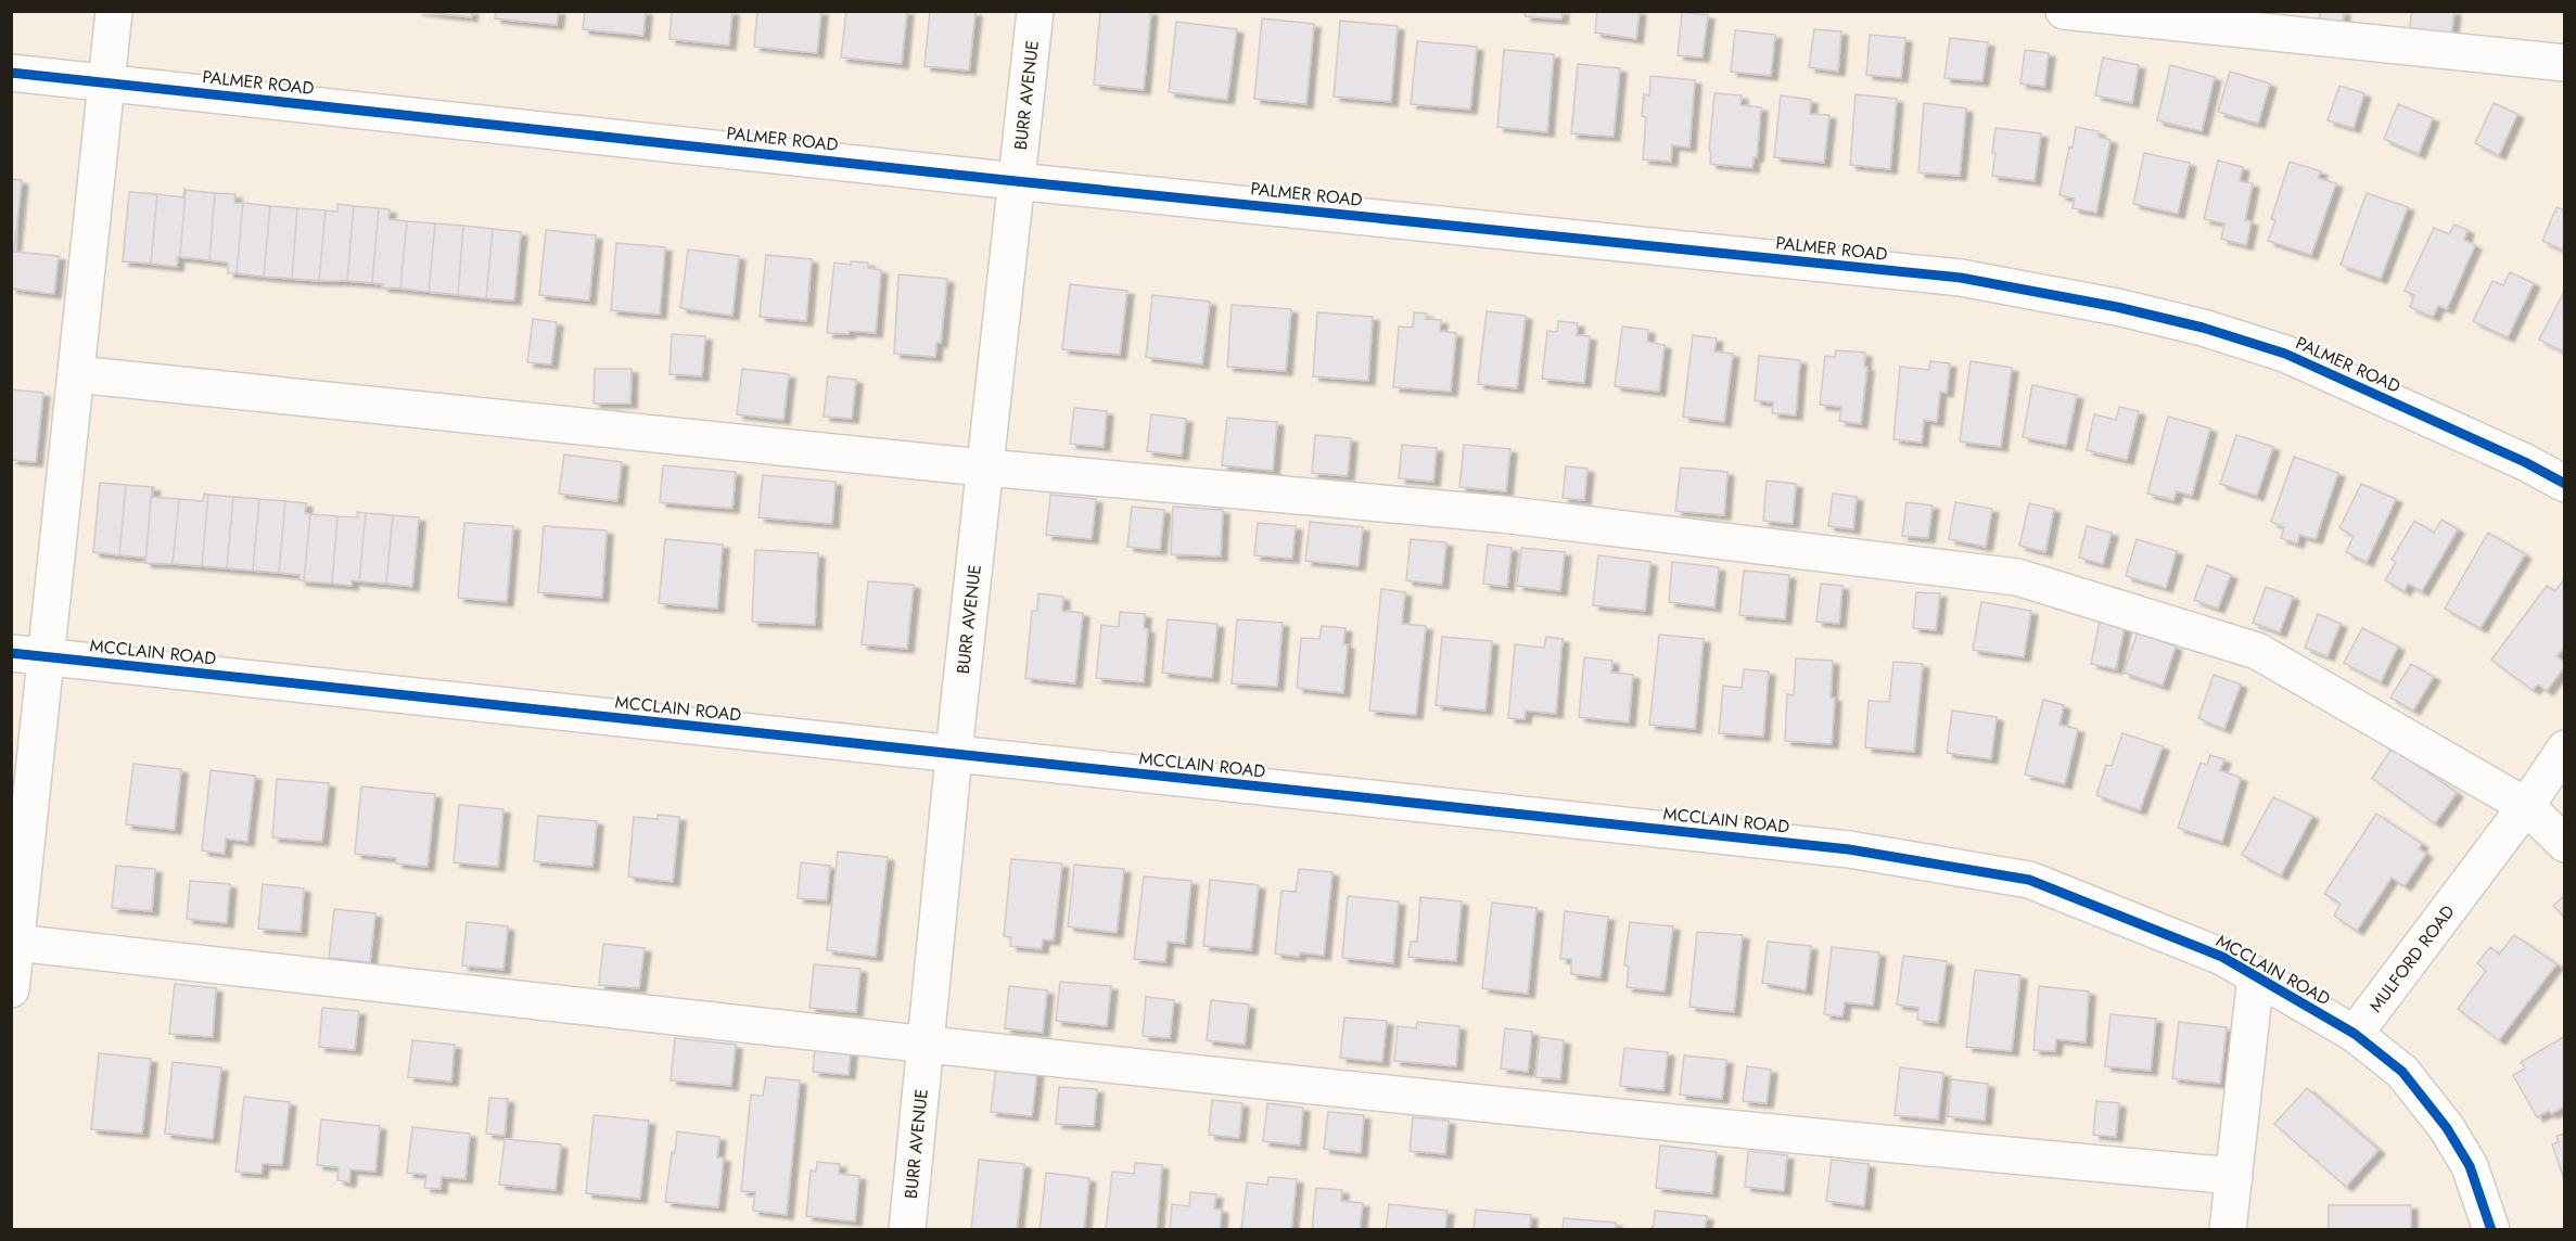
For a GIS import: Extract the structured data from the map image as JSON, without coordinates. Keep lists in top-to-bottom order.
{
  "streets": {
    "street": [
      "PALMER ROAD",
      "BURR AVENUE",
      "MCCLAIN ROAD",
      "MULFORD ROAD"
    ]
  },
  "crossings": [
    ["PALMER ROAD", "BURR AVENUE"],
    ["BURR AVENUE", "MCCLAIN ROAD"],
    ["MCCLAIN ROAD", "MULFORD ROAD"]
  ]
}
